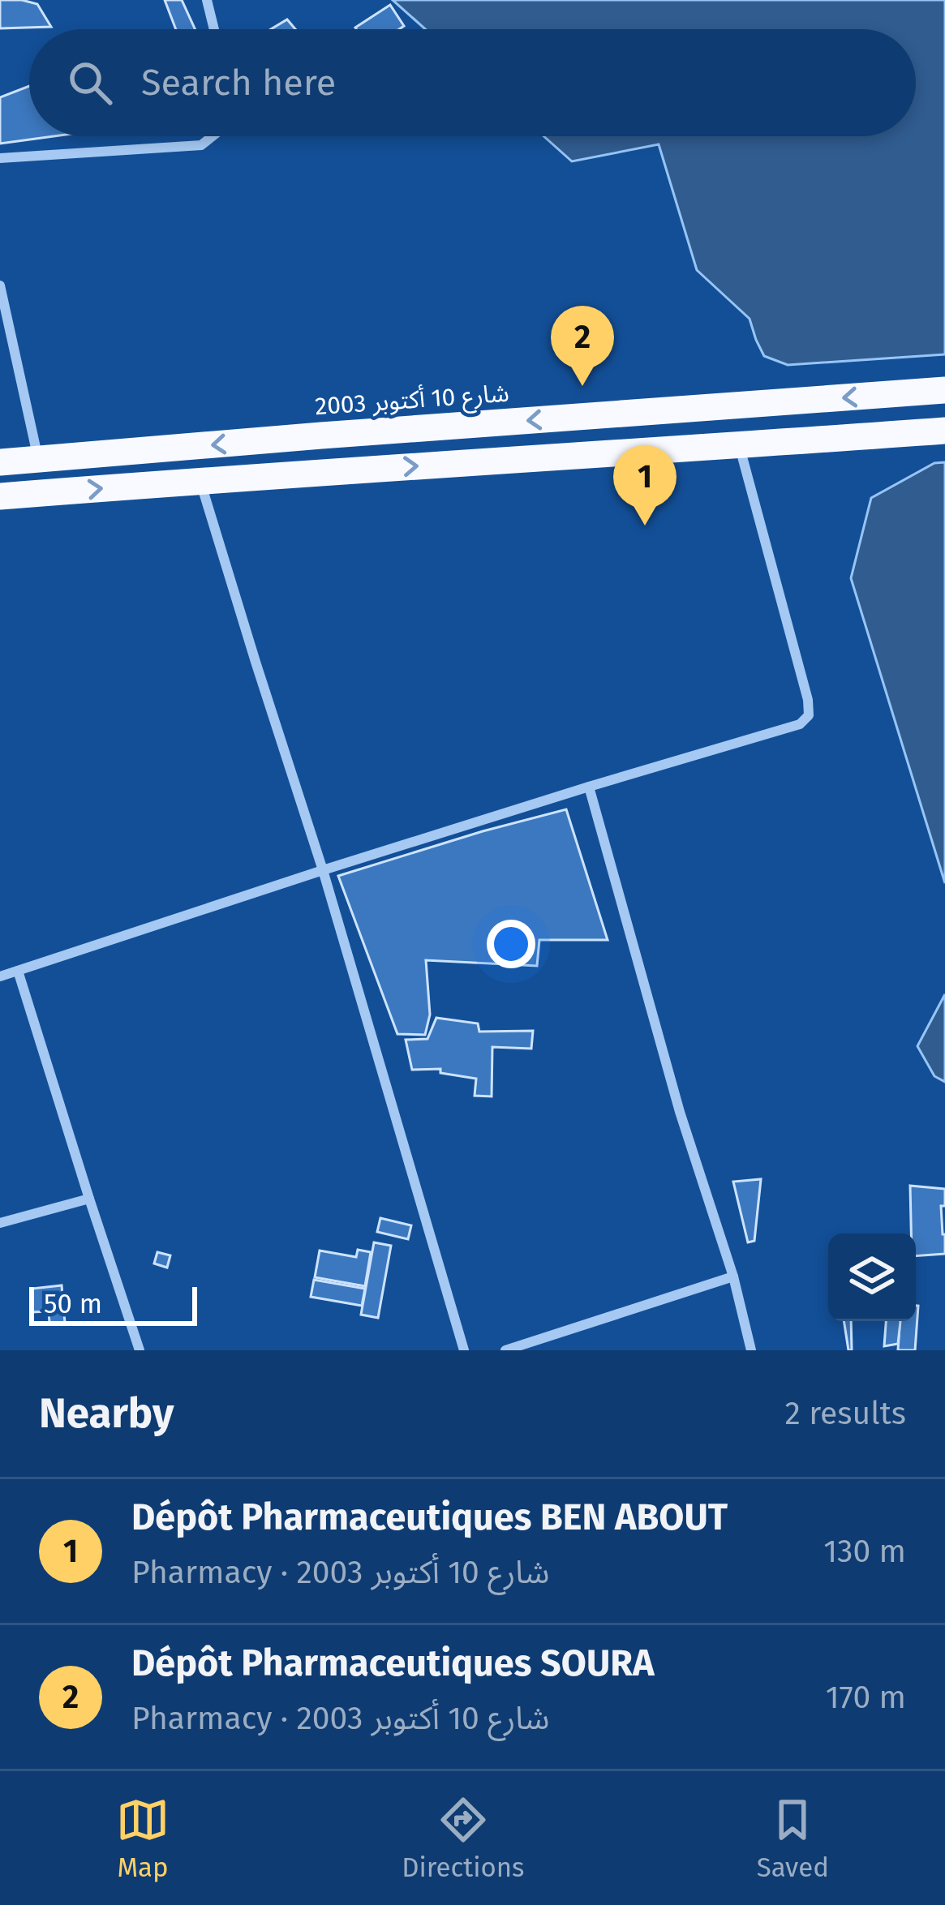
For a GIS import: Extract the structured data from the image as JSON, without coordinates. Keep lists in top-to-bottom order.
{
  "streets": {
    "highway": ["شارع 10 أكتوبر 2003"]
  },
  "scale_bar": "50 m",
  "page": {
    "search": "Search here",
    "pins": ["2", "1"],
    "scale": "50 m",
    "heading": ["Nearby", "2 results"],
    "list": [
      {
        "mark": "1",
        "name": "Dépôt Pharmaceutiques BEN ABOUT",
        "note": "Pharmacy · شارع 10 أكتوبر 2003",
        "value": "130 m"
      },
      {
        "mark": "2",
        "name": "Dépôt Pharmaceutiques SOURA",
        "note": "Pharmacy · شارع 10 أكتوبر 2003",
        "value": "170 m"
      }
    ],
    "nav": ["Map", "Directions", "Saved"]
  }
}
